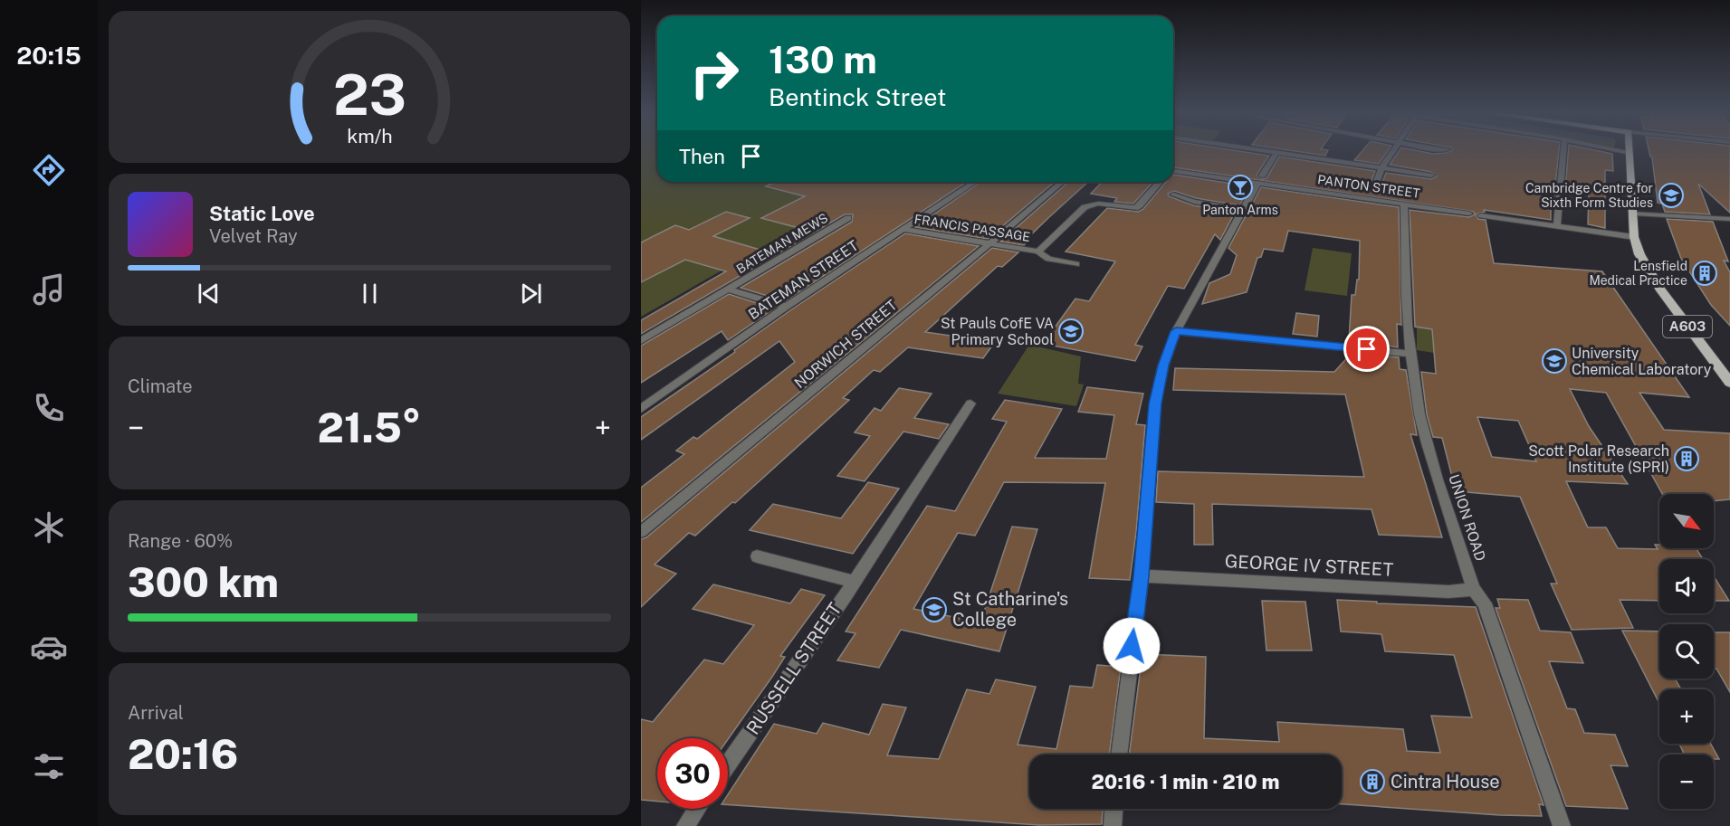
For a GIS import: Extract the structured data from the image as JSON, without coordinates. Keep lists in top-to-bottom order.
{
  "streets": {
    "main road": ["A603"],
    "street": [
      "PANTON STREET",
      "FRANCIS PASSAGE",
      "BATEMAN MEWS",
      "BATEMAN STREET",
      "NORWICH STREET",
      "UNION ROAD",
      "GEORGE IV STREET",
      "RUSSELL STREET"
    ]
  },
  "crossings": [
    ["PANTON STREET", "UNION ROAD"],
    ["FRANCIS PASSAGE", "BATEMAN STREET"],
    ["FRANCIS PASSAGE", "NORWICH STREET"],
    ["BATEMAN MEWS", "BATEMAN STREET"],
    ["UNION ROAD", "GEORGE IV STREET"]
  ],
  "places": {
    "bar": ["Panton Arms"],
    "school or university": [
      "Cambridge Centre for Sixth Form Studies",
      "St Pauls CofE VA Primary School",
      "University Chemical Laboratory",
      "St Catharine's College"
    ],
    "building": ["Lensfield Medical Practice", "Scott Polar Research Institute (SPRI)", "Cintra House"]
  },
  "north": "bottom right",
  "page": {
    "tabs": "20:15",
    "turn": ["130 m", "Bentinck Street"],
    "then": "Then",
    "song": ["Static Love", "Velvet Ray"],
    "tile": [
      "Climate",
      ["Range · 60%", "300 km"],
      ["Arrival", "20:16"]
    ],
    "heat": ["−", "21.5°", "+"],
    "map_buttons": ["+", "−"],
    "limit": "30",
    "trip": "20:16 · 1 min · 210 m",
    "gauge": ["23", "km/h"]
  }
}
